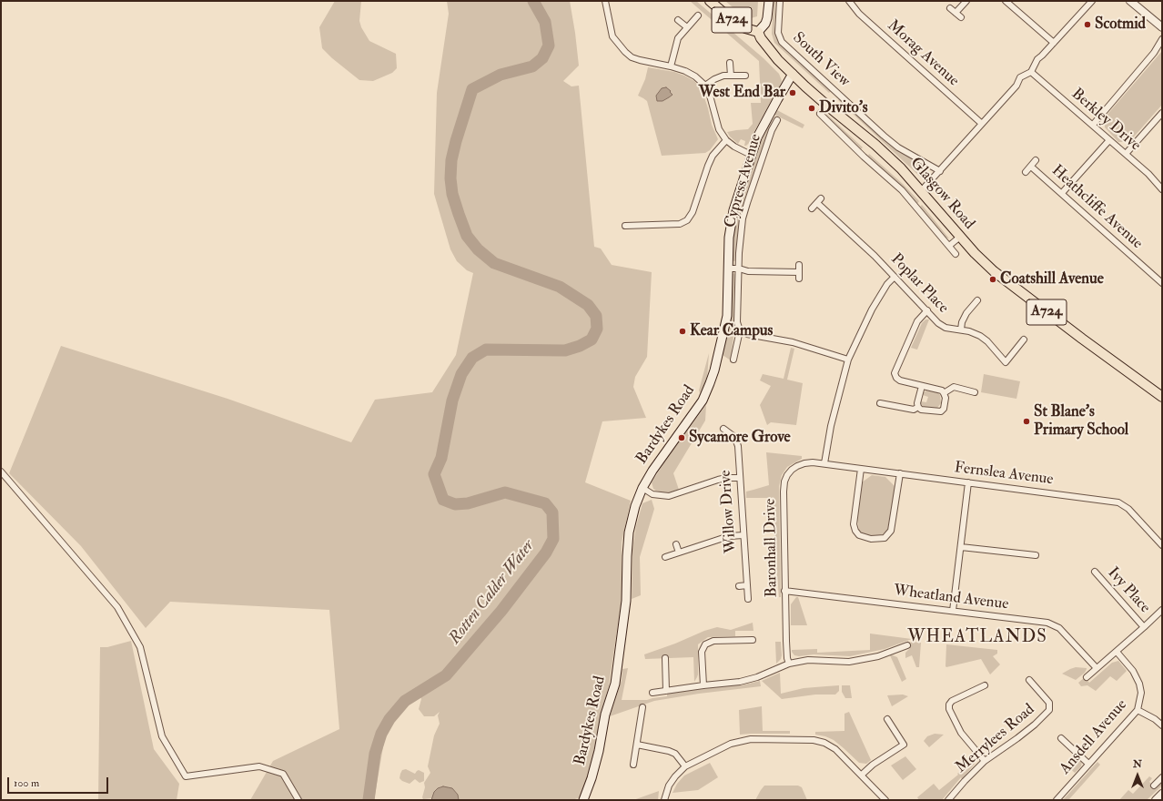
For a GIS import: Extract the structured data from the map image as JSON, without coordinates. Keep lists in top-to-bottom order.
{
  "streets": {
    "main road": ["A724", "Glasgow Road", "Bardykes Road"],
    "street": [
      "Morag Avenue",
      "South View",
      "Berkley Drive",
      "Cypress Avenue",
      "Heathcliffe Avenue",
      "Poplar Place",
      "Fernslea Avenue",
      "Willow Drive",
      "Baronhall Drive",
      "Ivy Place",
      "Wheatland Avenue",
      "Ansdell Avenue",
      "Merrylees Road"
    ]
  },
  "crossings": [
    ["A724", "Glasgow Road"],
    ["Glasgow Road", "Bardykes Road"],
    ["Fernslea Avenue", "Baronhall Drive"],
    ["Baronhall Drive", "Wheatland Avenue"]
  ],
  "districts": ["WHEATLANDS"],
  "water": ["Rotten Calder Water"],
  "places": [
    "Scotmid",
    "West End Bar",
    "Divito's",
    "Coatshill Avenue",
    "Kear Campus",
    "St Blane's Primary School",
    "Sycamore Grove"
  ],
  "scale_bar": "100 m",
  "north": "top"
}
